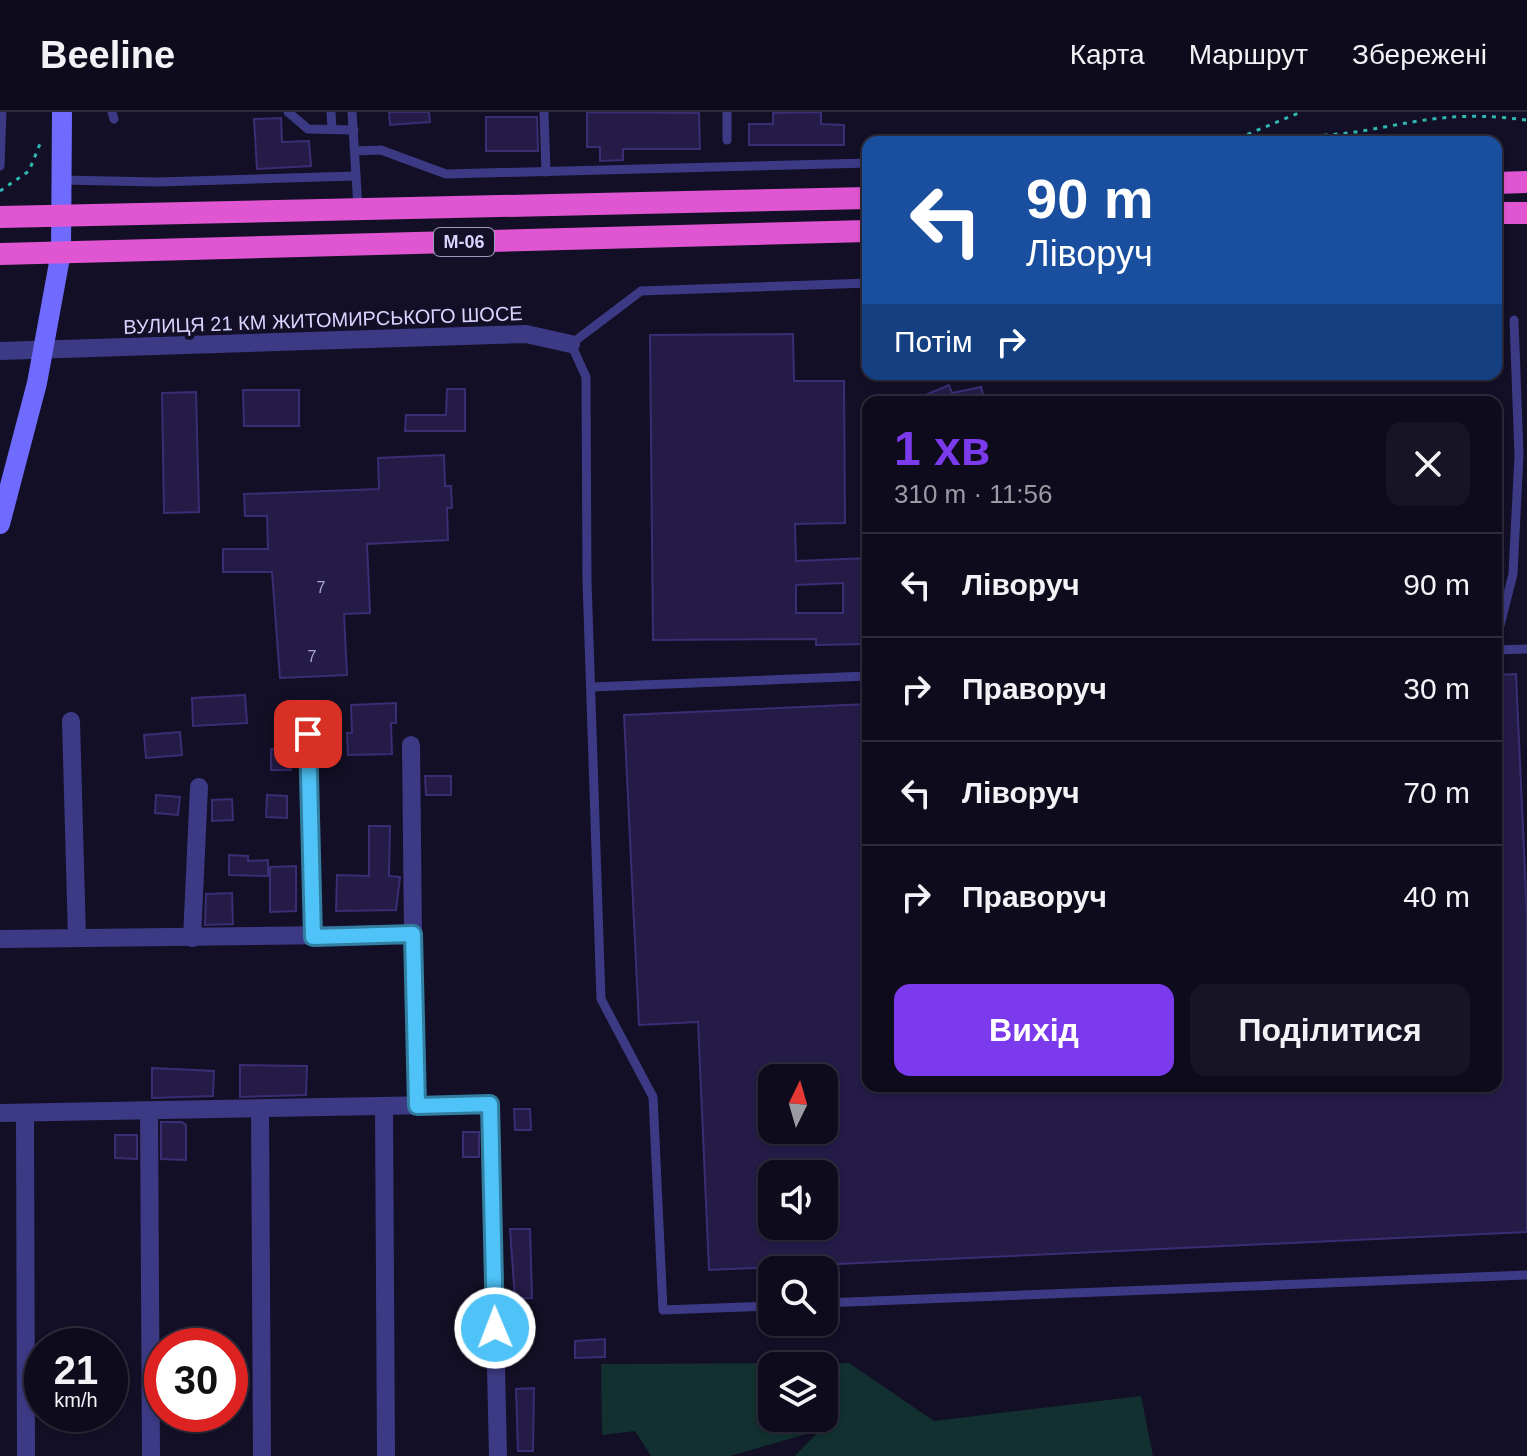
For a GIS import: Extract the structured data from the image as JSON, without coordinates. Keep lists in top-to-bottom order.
{
  "streets": {
    "highway": ["М-06"],
    "street": ["ВУЛИЦЯ 21 КМ ЖИТОМИРСЬКОГО ШОСЕ"]
  },
  "house_numbers": ["7", "7"],
  "north": "top",
  "page": {
    "header": "Beeline",
    "nav": ["Карта", "Маршрут", "Збережені"],
    "turn": ["90 m", "Ліворуч"],
    "then": "Потім",
    "heading": ["1 хв", "310 m · 11:56"],
    "list": [
      {
        "name": "Ліворуч",
        "value": "90 m"
      },
      {
        "name": "Праворуч",
        "value": "30 m"
      },
      {
        "name": "Ліворуч",
        "value": "70 m"
      },
      {
        "name": "Праворуч",
        "value": "40 m"
      }
    ],
    "buttons": ["Вихід", "Поділитися"],
    "speed": "21 km/h",
    "limit": "30"
  }
}
